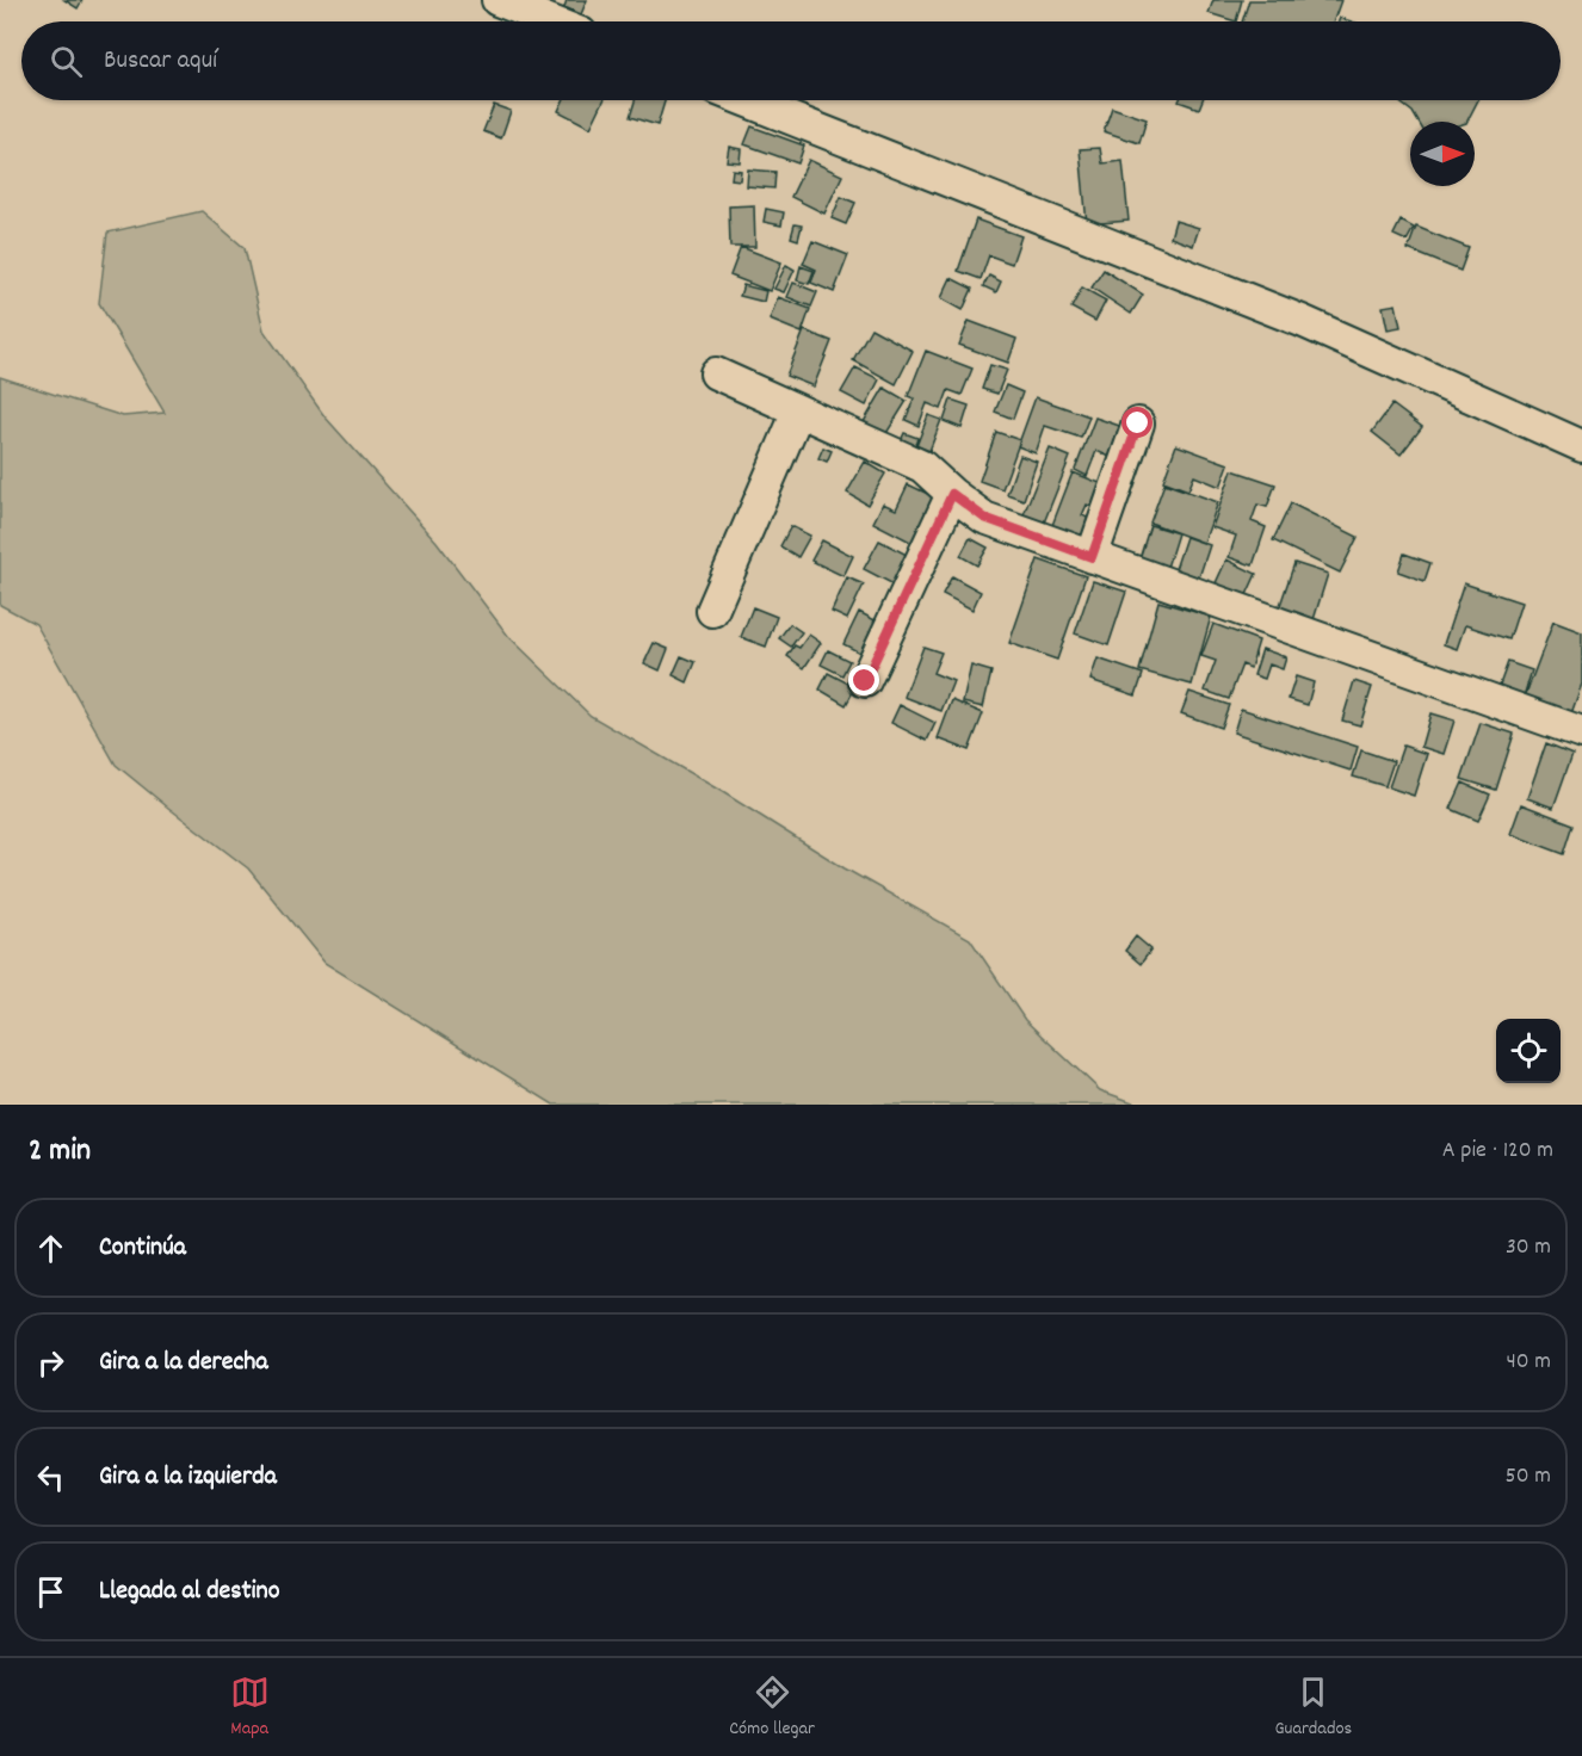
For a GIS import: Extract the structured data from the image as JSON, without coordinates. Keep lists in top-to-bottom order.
{
  "north": "right",
  "page": {
    "search": "Buscar aquí",
    "heading": ["2 min", "A pie · 120 m"],
    "list": [
      ["Continúa", "30 m"],
      ["Gira a la derecha", "40 m"],
      ["Gira a la izquierda", "50 m"],
      "Llegada al destino"
    ],
    "nav": ["Mapa", "Cómo llegar", "Guardados"]
  }
}
